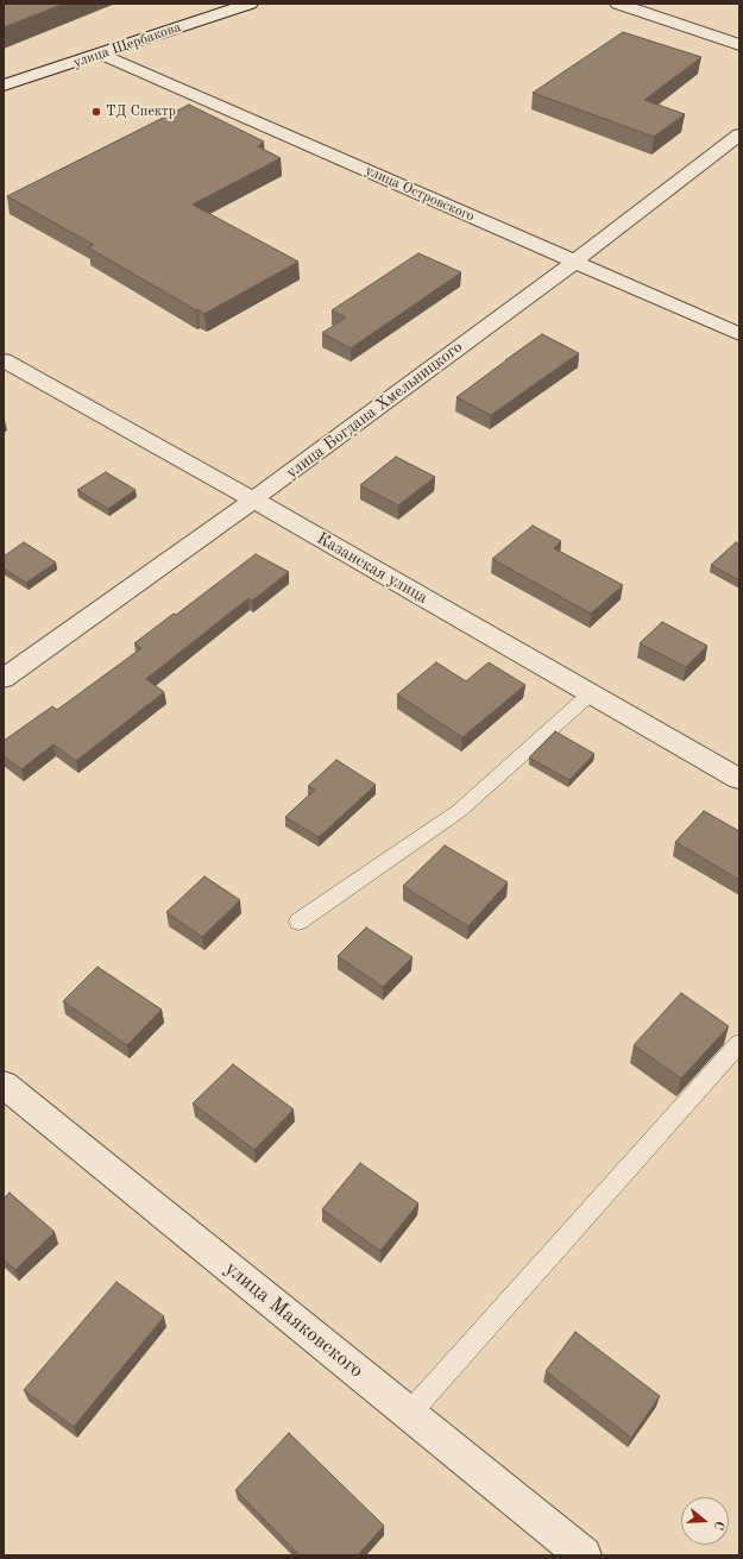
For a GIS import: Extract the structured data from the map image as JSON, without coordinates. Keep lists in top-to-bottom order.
{
  "streets": {
    "street": [
      "улица Щербакова",
      "улица Островского",
      "улица Богдана Хмельницкого",
      "Казанская улица",
      "улица Маяковского"
    ]
  },
  "crossings": [
    ["улица Щербакова", "улица Островского"],
    ["улица Островского", "улица Богдана Хмельницкого"],
    ["улица Богдана Хмельницкого", "Казанская улица"]
  ],
  "places": ["ТД Спектр"],
  "north": "right"
}
